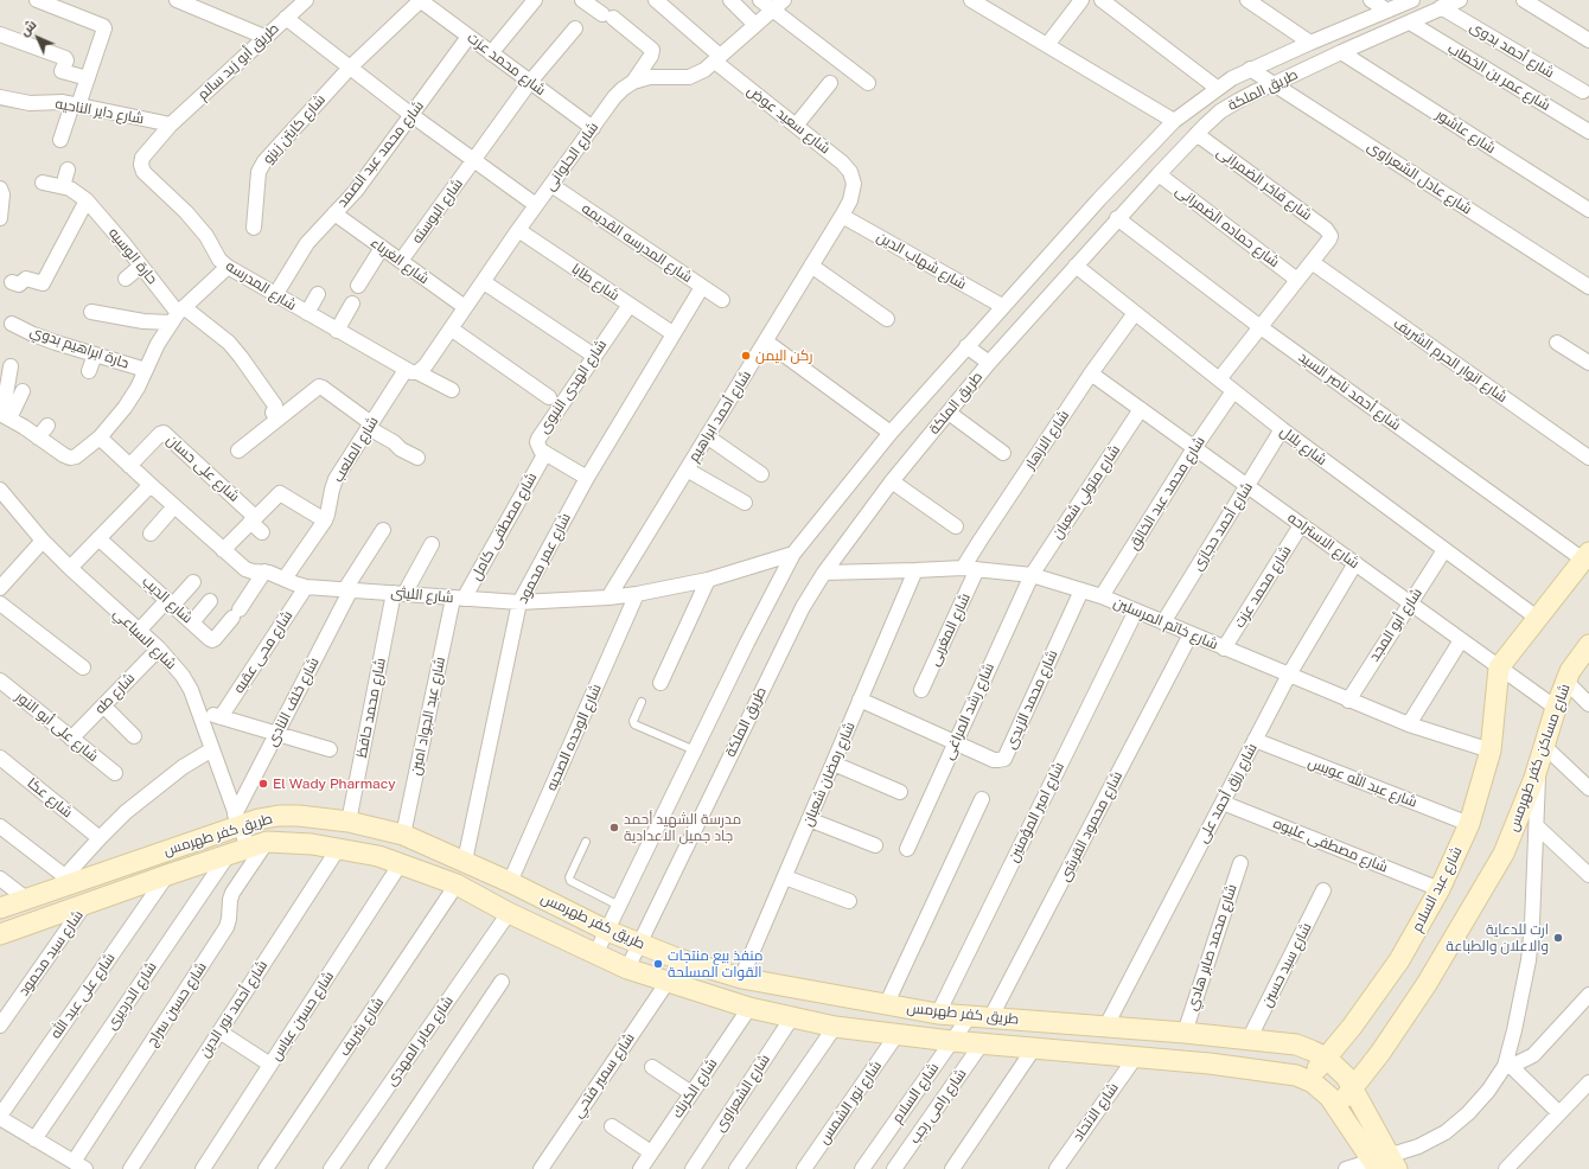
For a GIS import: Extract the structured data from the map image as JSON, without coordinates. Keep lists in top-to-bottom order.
{
  "streets": {
    "street": [
      "شارع أحمد بدوى",
      "طريق أبو زيد سالم",
      "شارع محمد عزت",
      "شارع عمر بن الخطاب",
      "طريق الملكة",
      "شارع داير الناحيه",
      "شارع سعيد عوض",
      "شارع كابتن زيزو",
      "شارع عاشور",
      "شارع محمد عبد الصمد",
      "شارع الحلوانى",
      "شارع عادل الشعراوى",
      "شارع فاخر الَضمرانى",
      "شارع البوسته",
      "شارع حماده الَضمرانى",
      "شارع المدرسه القديمه",
      "حارة الوسيه",
      "شارع الغرباء",
      "شارع شهاب الدين",
      "شارع طابا",
      "شارع المدرسه",
      "حارة ابراهيم بدوي",
      "شارع انوار الحرم الشريف",
      "شارع الهدى النبوى",
      "شارع أحمد ناصر السيد",
      "شارع أحمد ابراهيم",
      "شارع الازهار",
      "شارع بلال",
      "شارع الملعب",
      "شارع على حسان",
      "شارع متولي شعبان",
      "شارع محمد عبد الخالق",
      "شارع مصطفى كامل",
      "شارع أحمد حجازى",
      "شارع الاستراحه",
      "شارع عمر محمود",
      "شارع الليثى",
      "شارع الديب",
      "شارع خاتم المرسلين",
      "شارع أبو المجد",
      "شارع المغربى",
      "شارع السباعي",
      "شارع محى عقبه",
      "شارع طه",
      "شارع محمد الزيدى",
      "شارع خلف النادى",
      "شارع محمد حافظ",
      "شارع رشد المراغى",
      "شارع عبد الجواد امين",
      "شارع على أبو النور",
      "شارع الوحده الصحيه",
      "شارع مساكن كفر طهرمس",
      "شارع رمضان شعبان",
      "شارع عبد الله عويس",
      "شارع رزق أحمد على",
      "شارع عكا",
      "شارع امير المؤمنين",
      "شارع محمود القرشى",
      "طريق كفر طهرمس",
      "شارع مصطفى عليوه",
      "شارع عبد السلام",
      "شارع محمد صابر هادي",
      "شارع سيد محمود",
      "شارع سيد حسين",
      "شارع على عبد الله",
      "شارع الدرديرى",
      "شارع حسين سراج",
      "شارع أحمد نور الدين",
      "شارع حسين عباس",
      "شارع شريف",
      "شارع صابر المهدى",
      "شارع سمير فتحي",
      "شارع الكرنك",
      "شارع الشعراوى",
      "شارع السلام",
      "شارع نور الشمس",
      "شارع رامى رجب",
      "شارع الاتحاد"
    ]
  },
  "crossings": [
    ["شارع أحمد بدوى", "طريق الملكة"],
    ["طريق أبو زيد سالم", "شارع داير الناحيه"],
    ["طريق أبو زيد سالم", "شارع المدرسه"],
    ["شارع محمد عزت", "شارع كابتن زيزو"],
    ["شارع محمد عزت", "شارع محمد عبد الصمد"],
    ["شارع محمد عزت", "شارع الحلوانى"],
    ["شارع محمد عزت", "شارع البوسته"],
    ["شارع محمد عزت", "شارع الاستراحه"],
    ["شارع محمد عزت", "شارع خاتم المرسلين"],
    ["شارع عمر بن الخطاب", "طريق الملكة"],
    ["طريق الملكة", "شارع عاشور"],
    ["طريق الملكة", "شارع عادل الشعراوى"],
    ["طريق الملكة", "شارع فاخر الَضمرانى"],
    ["طريق الملكة", "شارع حماده الَضمرانى"],
    ["طريق الملكة", "شارع شهاب الدين"],
    ["طريق الملكة", "شارع أحمد ناصر السيد"],
    ["طريق الملكة", "شارع بلال"],
    ["طريق الملكة", "شارع الليثى"],
    ["طريق الملكة", "شارع خاتم المرسلين"],
    ["طريق الملكة", "طريق كفر طهرمس"],
    ["شارع داير الناحيه", "شارع المدرسه"],
    ["شارع سعيد عوض", "شارع أحمد ابراهيم"],
    ["شارع محمد عبد الصمد", "شارع الغرباء"],
    ["شارع محمد عبد الصمد", "شارع المدرسه"],
    ["شارع الحلوانى", "شارع المدرسه القديمه"],
    ["شارع الحلوانى", "شارع الغرباء"],
    ["شارع الحلوانى", "شارع طابا"],
    ["شارع الحلوانى", "شارع المدرسه"],
    ["شارع الحلوانى", "شارع الملعب"],
    ["شارع فاخر الَضمرانى", "شارع انوار الحرم الشريف"],
    ["شارع البوسته", "شارع الغرباء"],
    ["شارع المدرسه القديمه", "شارع عمر محمود"],
    ["شارع شهاب الدين", "شارع أحمد ابراهيم"],
    ["شارع طابا", "شارع الهدى النبوى"],
    ["شارع طابا", "شارع عمر محمود"],
    ["شارع المدرسه", "شارع الملعب"],
    ["شارع الهدى النبوى", "شارع مصطفى كامل"],
    ["شارع الهدى النبوى", "شارع عمر محمود"],
    ["شارع أحمد ابراهيم", "شارع الليثى"],
    ["شارع الازهار", "شارع بلال"],
    ["شارع الازهار", "شارع الاستراحه"],
    ["شارع الازهار", "شارع خاتم المرسلين"],
    ["شارع الازهار", "شارع المغربى"],
    ["شارع بلال", "شارع محمد عبد الخالق"],
    ["شارع بلال", "شارع أحمد حجازى"],
    ["شارع بلال", "شارع أبو المجد"],
    ["شارع الملعب", "شارع الليثى"],
    ["شارع على حسان", "شارع الليثى"],
    ["شارع متولي شعبان", "شارع الاستراحه"],
    ["شارع متولي شعبان", "شارع خاتم المرسلين"],
    ["شارع متولي شعبان", "شارع رشد المراغى"],
    ["شارع محمد عبد الخالق", "شارع الاستراحه"],
    ["شارع محمد عبد الخالق", "شارع خاتم المرسلين"],
    ["شارع مصطفى كامل", "شارع الليثى"],
    ["شارع مصطفى كامل", "شارع عبد الجواد امين"],
    ["شارع أحمد حجازى", "شارع الاستراحه"],
    ["شارع أحمد حجازى", "شارع خاتم المرسلين"],
    ["شارع الاستراحه", "شارع أبو المجد"],
    ["شارع الاستراحه", "شارع مساكن كفر طهرمس"],
    ["شارع الاستراحه", "شارع رزق أحمد على"],
    ["شارع الاستراحه", "شارع عبد السلام"],
    ["شارع عمر محمود", "شارع الليثى"],
    ["شارع عمر محمود", "طريق كفر طهرمس"],
    ["شارع الليثى", "شارع الديب"],
    ["شارع الليثى", "شارع محى عقبه"],
    ["شارع الليثى", "شارع خلف النادى"],
    ["شارع الليثى", "شارع محمد حافظ"],
    ["شارع الليثى", "شارع عبد الجواد امين"],
    ["شارع الليثى", "شارع الوحده الصحيه"],
    ["شارع خاتم المرسلين", "شارع أبو المجد"],
    ["شارع خاتم المرسلين", "شارع المغربى"],
    ["شارع خاتم المرسلين", "شارع محمد الزيدى"],
    ["شارع خاتم المرسلين", "شارع رشد المراغى"],
    ["شارع خاتم المرسلين", "شارع رمضان شعبان"],
    ["شارع خاتم المرسلين", "شارع رزق أحمد على"],
    ["شارع خاتم المرسلين", "شارع امير المؤمنين"],
    ["شارع خاتم المرسلين", "شارع محمود القرشى"],
    ["شارع خاتم المرسلين", "شارع عبد السلام"],
    ["شارع السباعي", "شارع طه"],
    ["شارع السباعي", "شارع خلف النادى"],
    ["شارع السباعي", "طريق كفر طهرمس"],
    ["شارع طه", "شارع على أبو النور"],
    ["شارع محمد الزيدى", "شارع رشد المراغى"],
    ["شارع خلف النادى", "طريق كفر طهرمس"],
    ["شارع محمد حافظ", "طريق كفر طهرمس"],
    ["شارع عبد الجواد امين", "طريق كفر طهرمس"],
    ["شارع الوحده الصحيه", "طريق كفر طهرمس"],
    ["شارع مساكن كفر طهرمس", "طريق كفر طهرمس"],
    ["شارع رمضان شعبان", "طريق كفر طهرمس"],
    ["شارع عبد الله عويس", "شارع رزق أحمد على"],
    ["شارع عبد الله عويس", "شارع عبد السلام"],
    ["شارع رزق أحمد على", "طريق كفر طهرمس"],
    ["شارع رزق أحمد على", "شارع مصطفى عليوه"],
    ["شارع امير المؤمنين", "طريق كفر طهرمس"],
    ["شارع محمود القرشى", "طريق كفر طهرمس"],
    ["طريق كفر طهرمس", "شارع عبد السلام"],
    ["طريق كفر طهرمس", "شارع محمد صابر هادي"],
    ["طريق كفر طهرمس", "شارع سيد محمود"],
    ["طريق كفر طهرمس", "شارع سيد حسين"],
    ["طريق كفر طهرمس", "شارع على عبد الله"],
    ["طريق كفر طهرمس", "شارع الدرديرى"],
    ["طريق كفر طهرمس", "شارع حسين سراج"],
    ["طريق كفر طهرمس", "شارع أحمد نور الدين"],
    ["طريق كفر طهرمس", "شارع حسين عباس"],
    ["طريق كفر طهرمس", "شارع شريف"],
    ["طريق كفر طهرمس", "شارع صابر المهدى"],
    ["طريق كفر طهرمس", "شارع سمير فتحي"],
    ["طريق كفر طهرمس", "شارع الكرنك"],
    ["طريق كفر طهرمس", "شارع الشعراوى"],
    ["طريق كفر طهرمس", "شارع السلام"],
    ["طريق كفر طهرمس", "شارع نور الشمس"],
    ["طريق كفر طهرمس", "شارع رامى رجب"],
    ["طريق كفر طهرمس", "شارع الاتحاد"],
    ["شارع مصطفى عليوه", "شارع عبد السلام"]
  ],
  "places": [
    "ركن اليمن",
    "El Wady Pharmacy",
    "مدرسة الشهيد أحمد جاد جميل الاعدادية",
    "ارت للدعاية والاعلان والطباعة",
    "منفذ بيع منتجات القوات المسلحة"
  ],
  "north": "top left"
}
